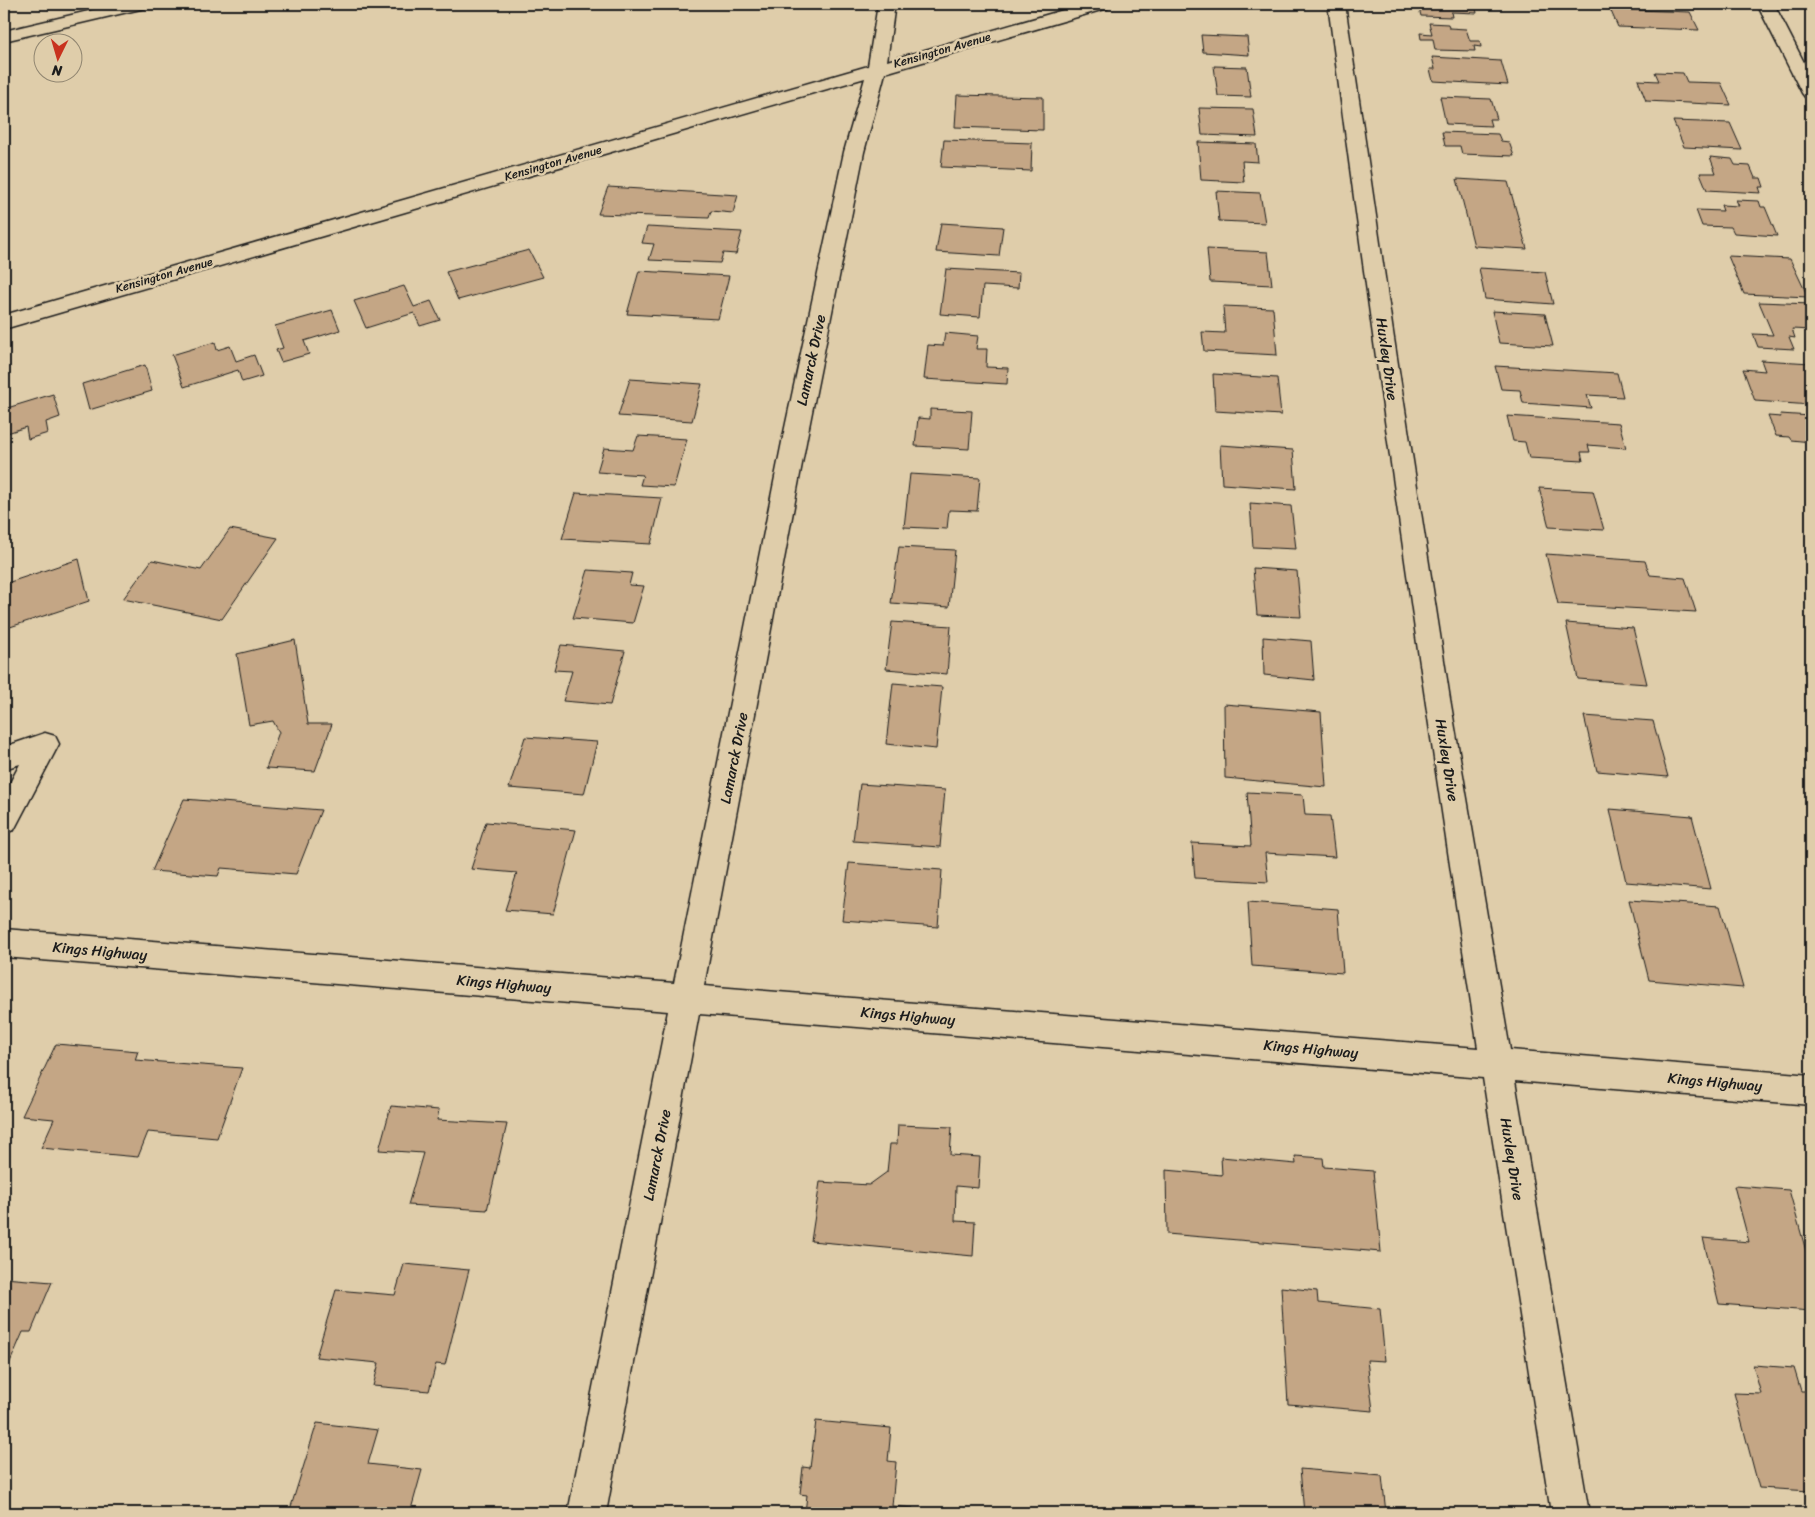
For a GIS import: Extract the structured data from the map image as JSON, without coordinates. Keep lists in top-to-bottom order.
{
  "streets": {
    "street": [
      "Kensington Avenue",
      "Huxley Drive",
      "Lamarck Drive",
      "Kings Highway"
    ]
  },
  "crossings": [
    ["Kensington Avenue", "Lamarck Drive"],
    ["Huxley Drive", "Kings Highway"],
    ["Lamarck Drive", "Kings Highway"]
  ],
  "north": "bottom"
}
